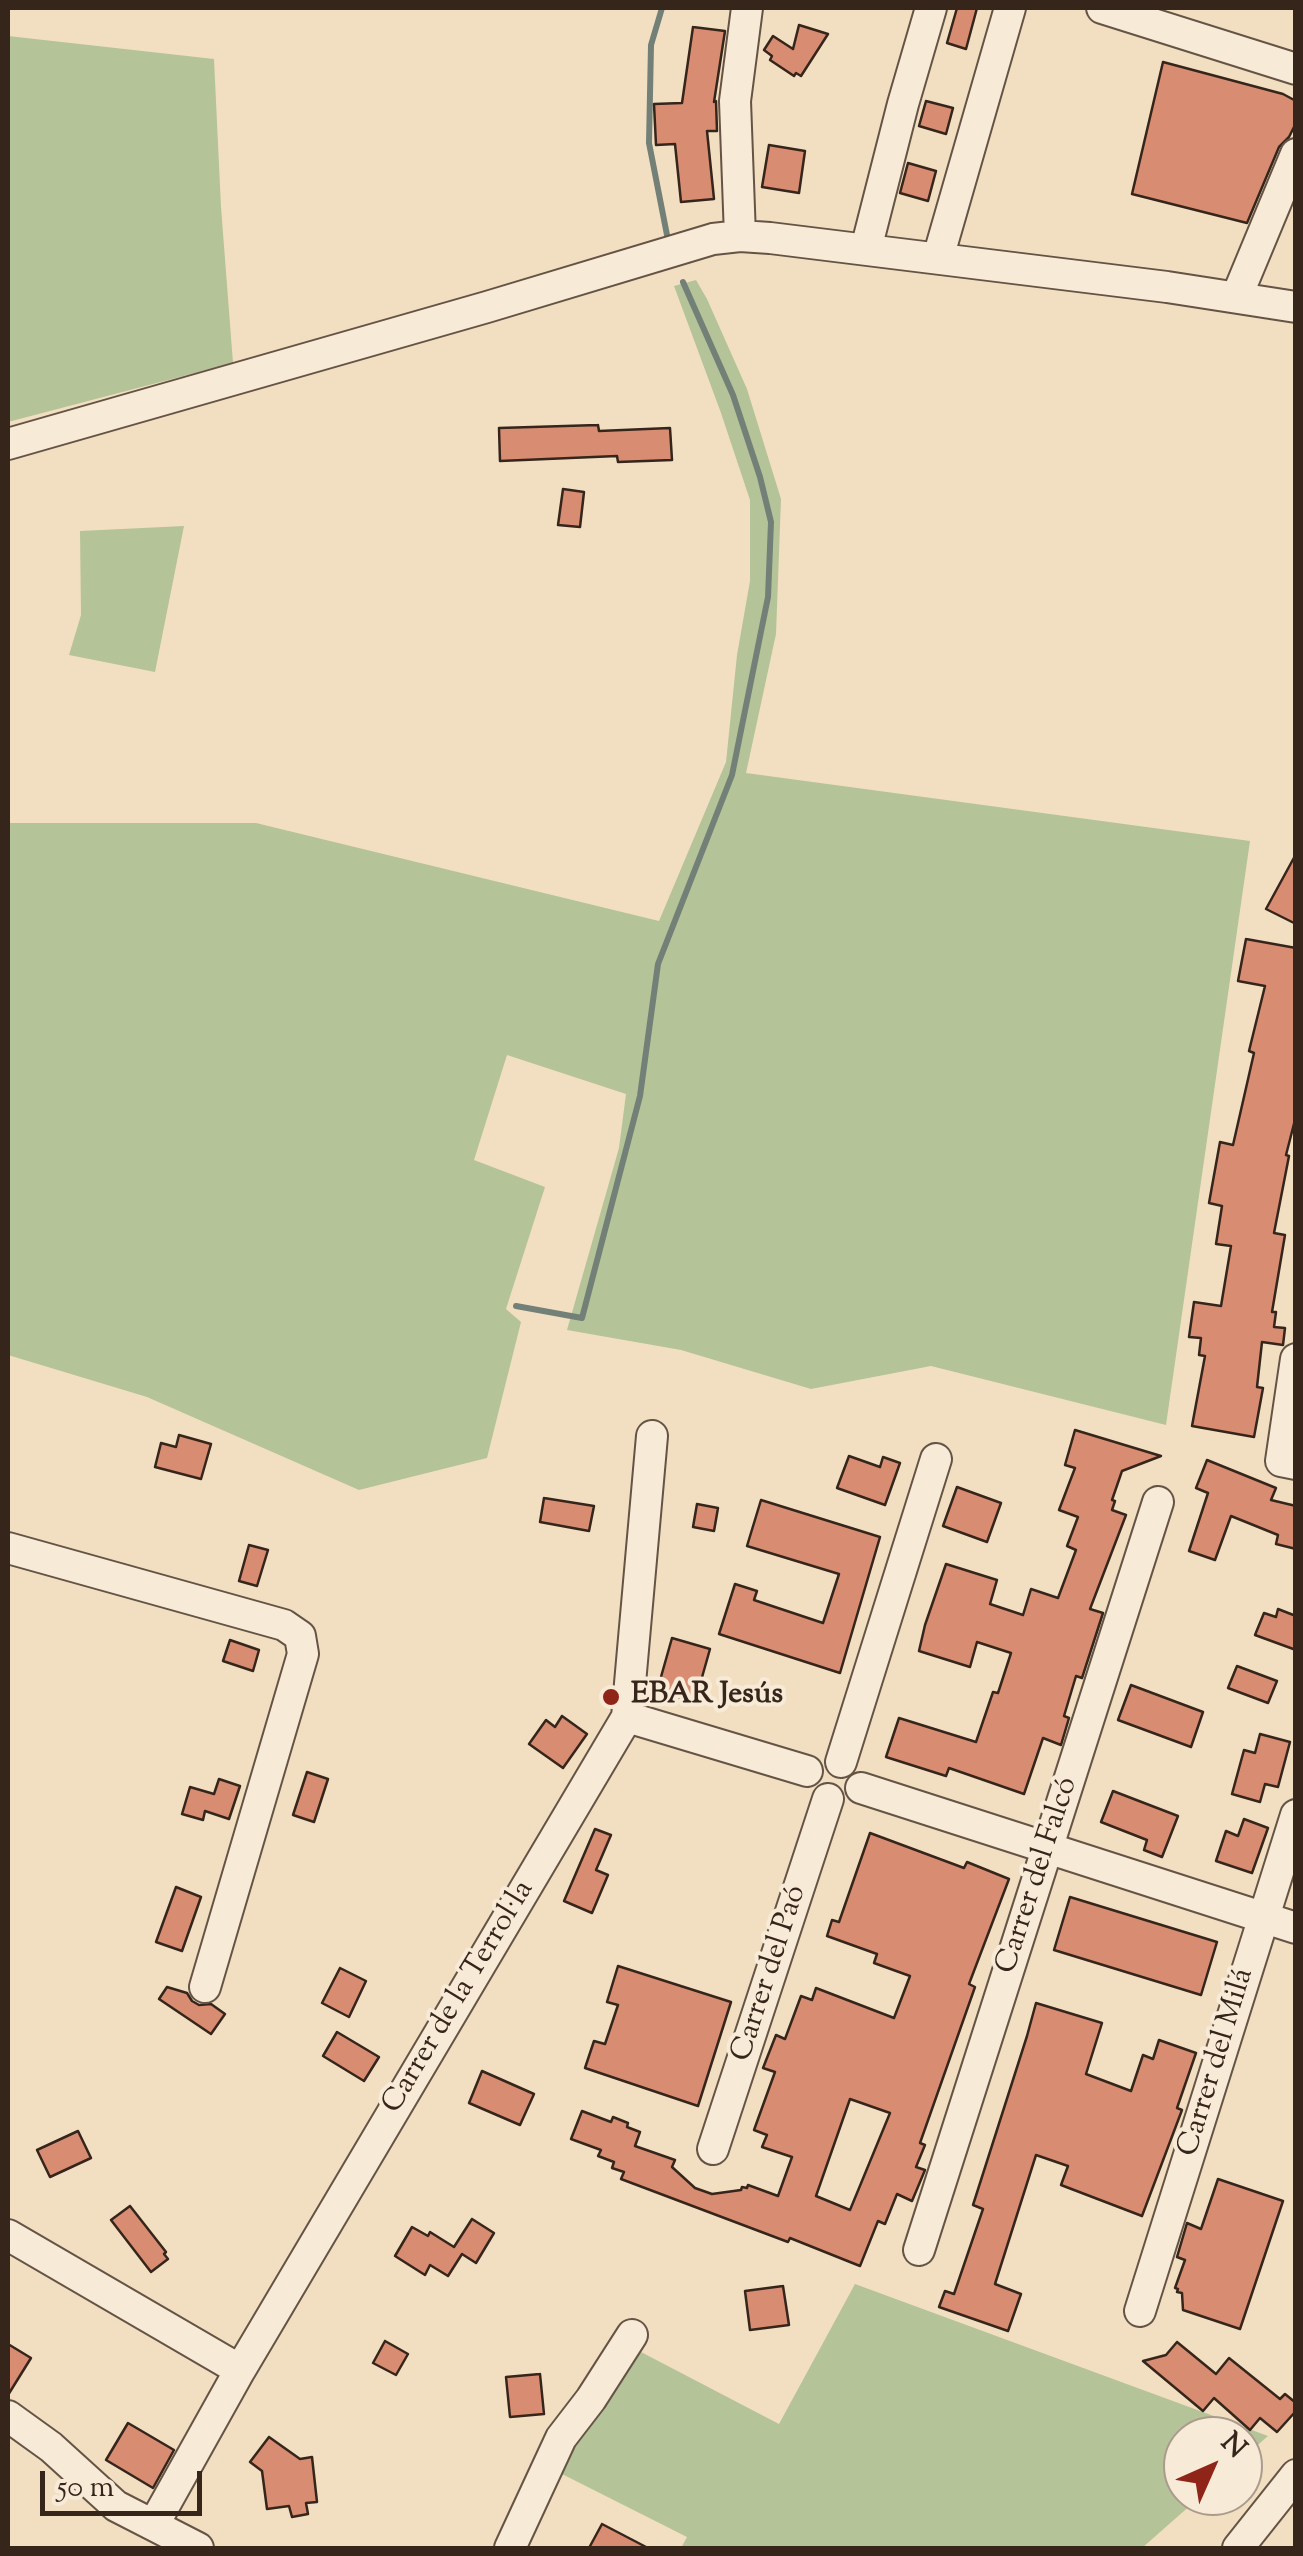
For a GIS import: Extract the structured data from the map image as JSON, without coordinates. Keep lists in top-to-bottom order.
{
  "streets": {
    "street": [
      "Carrer del Falcó",
      "Carrer del Paó",
      "Carrer de la Terrol·la",
      "Carrer del Milá"
    ]
  },
  "places": ["EBAR Jesús"],
  "scale_bar": "50 m",
  "north": "top right"
}
